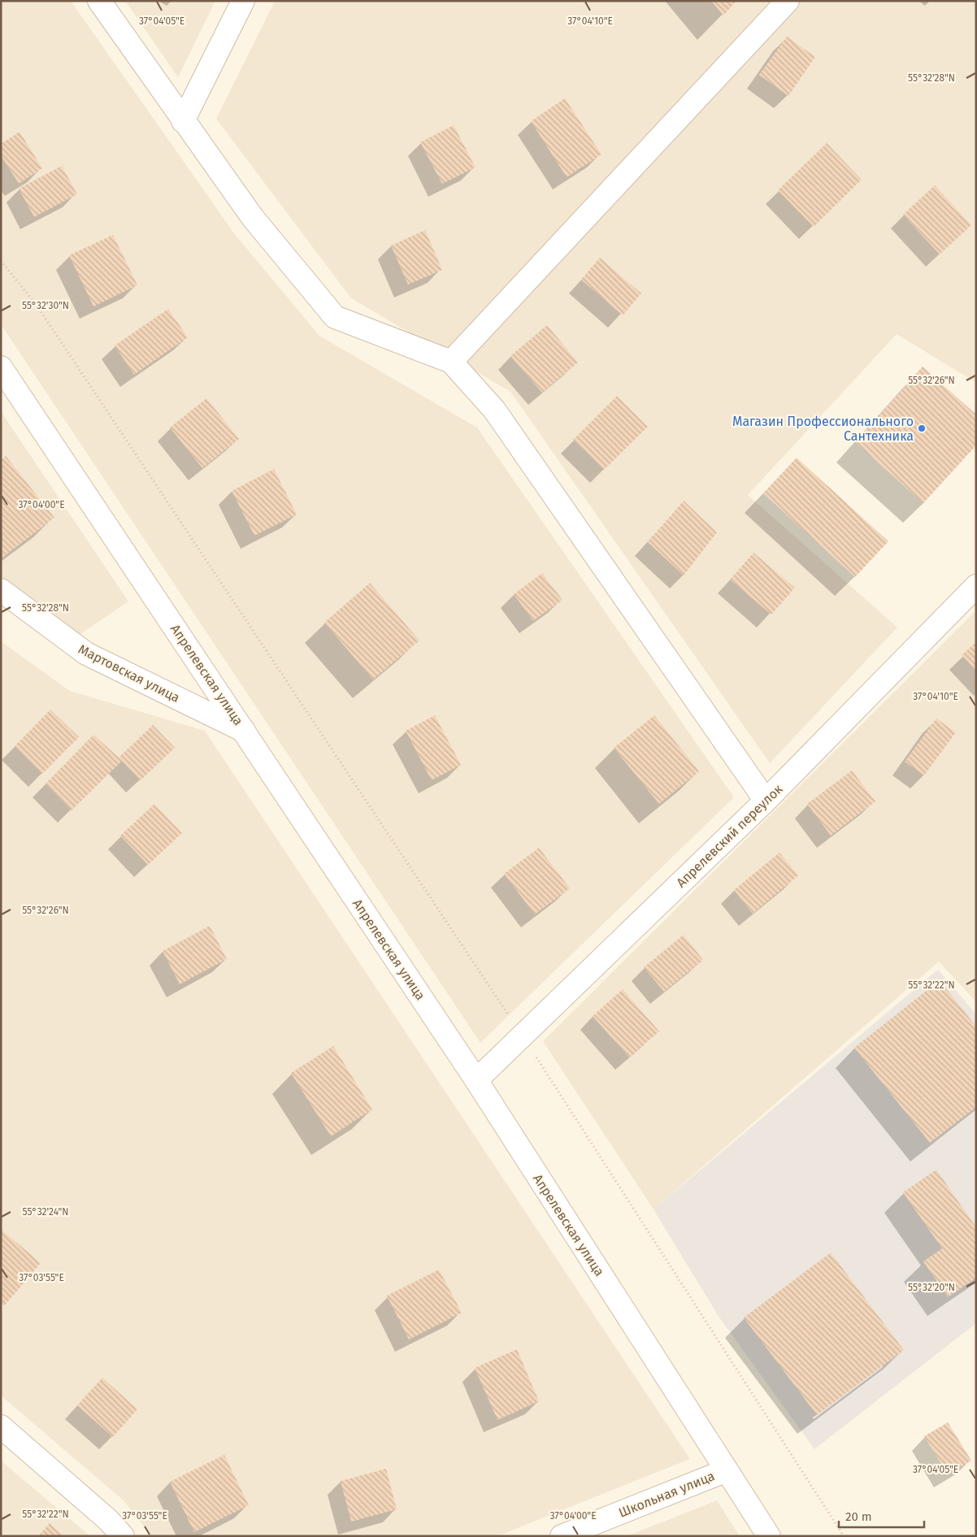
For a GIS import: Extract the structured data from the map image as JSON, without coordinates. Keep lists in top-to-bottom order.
{
  "streets": {
    "street": [
      "Мартовская улица",
      "Апрелевская улица",
      "Апрелевский переулок",
      "Школьная улица"
    ]
  },
  "crossings": [
    ["Мартовская улица", "Апрелевская улица"],
    ["Апрелевская улица", "Апрелевский переулок"],
    ["Апрелевская улица", "Школьная улица"]
  ],
  "places": ["Магазин Профессионального Сантехника"],
  "scale_bar": "20 m",
  "coordinates": [
    "37°04'05\"E",
    "37°04'10\"E",
    "55°32'28\"N",
    "55°32'30\"N",
    "55°32'26\"N",
    "37°04'00\"E",
    "55°32'22\"N",
    "55°32'24\"N",
    "37°03'55\"E",
    "55°32'20\"N"
  ]
}
